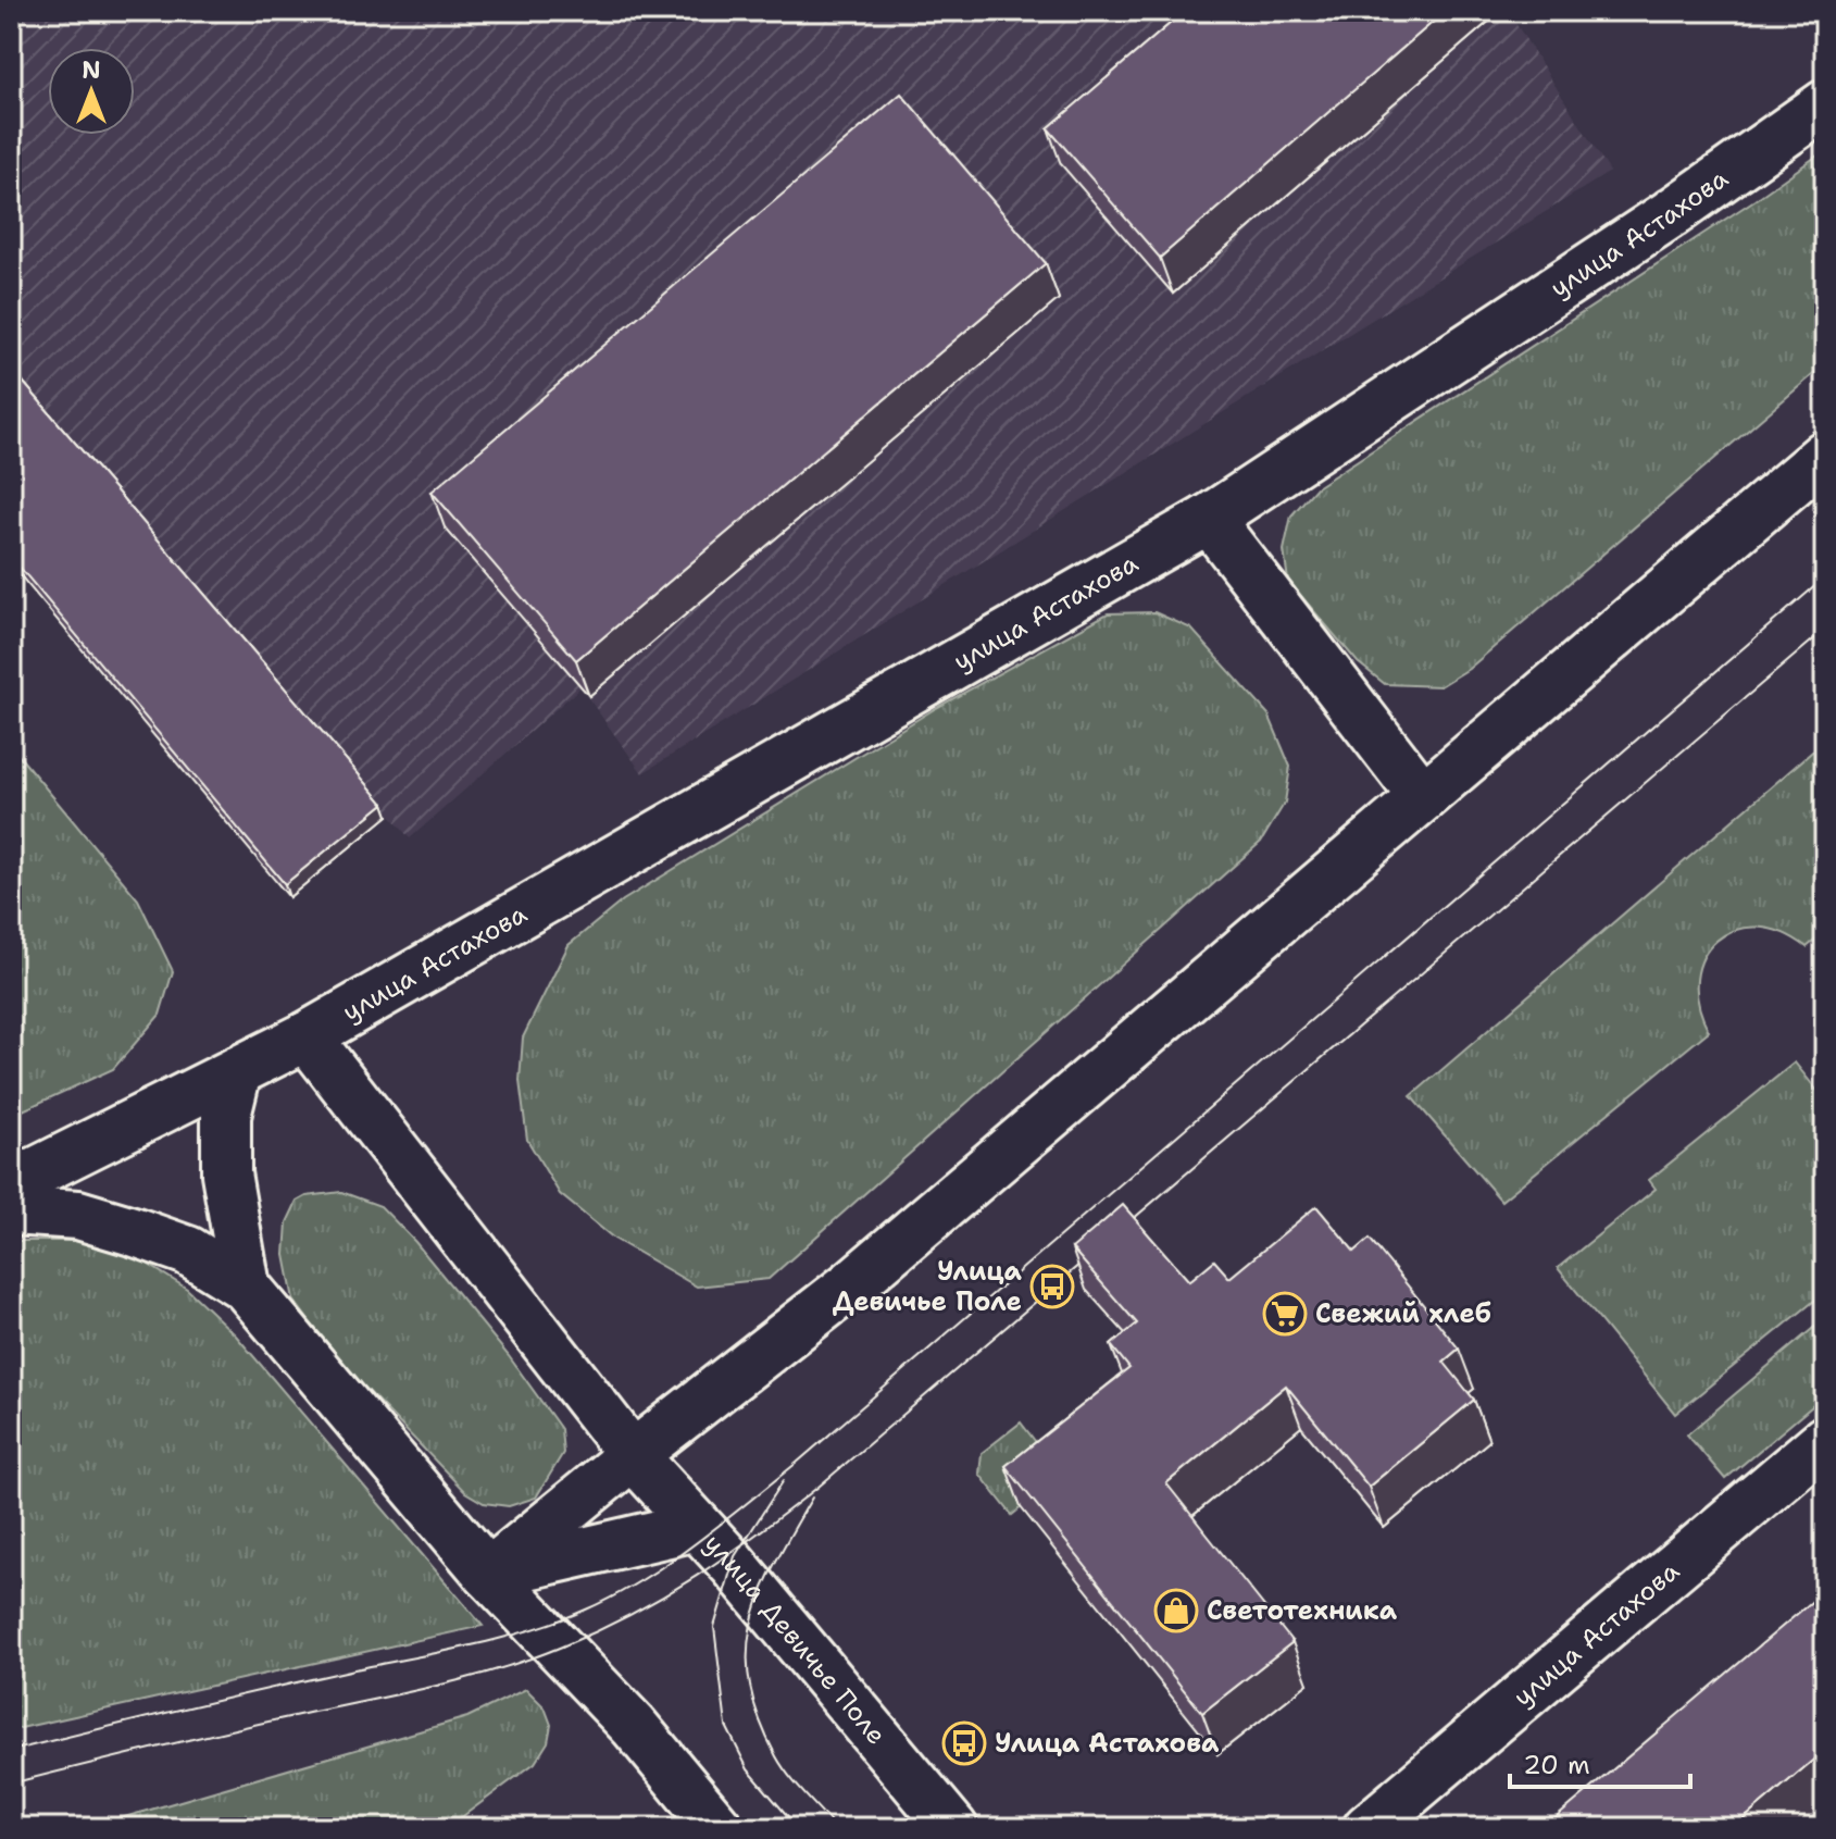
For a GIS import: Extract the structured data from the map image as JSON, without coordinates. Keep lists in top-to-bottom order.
{
  "streets": {
    "main road": ["улица Астахова", "улица Девичье Поле"]
  },
  "crossings": [
    ["улица Астахова", "улица Девичье Поле"]
  ],
  "places": {
    "bus stop": ["Улица Девичье Поле", "Улица Астахова"],
    "supermarket": ["Свежий хлеб"],
    "shop": ["Светотехника"]
  },
  "scale_bar": "20 m",
  "north": "top"
}
